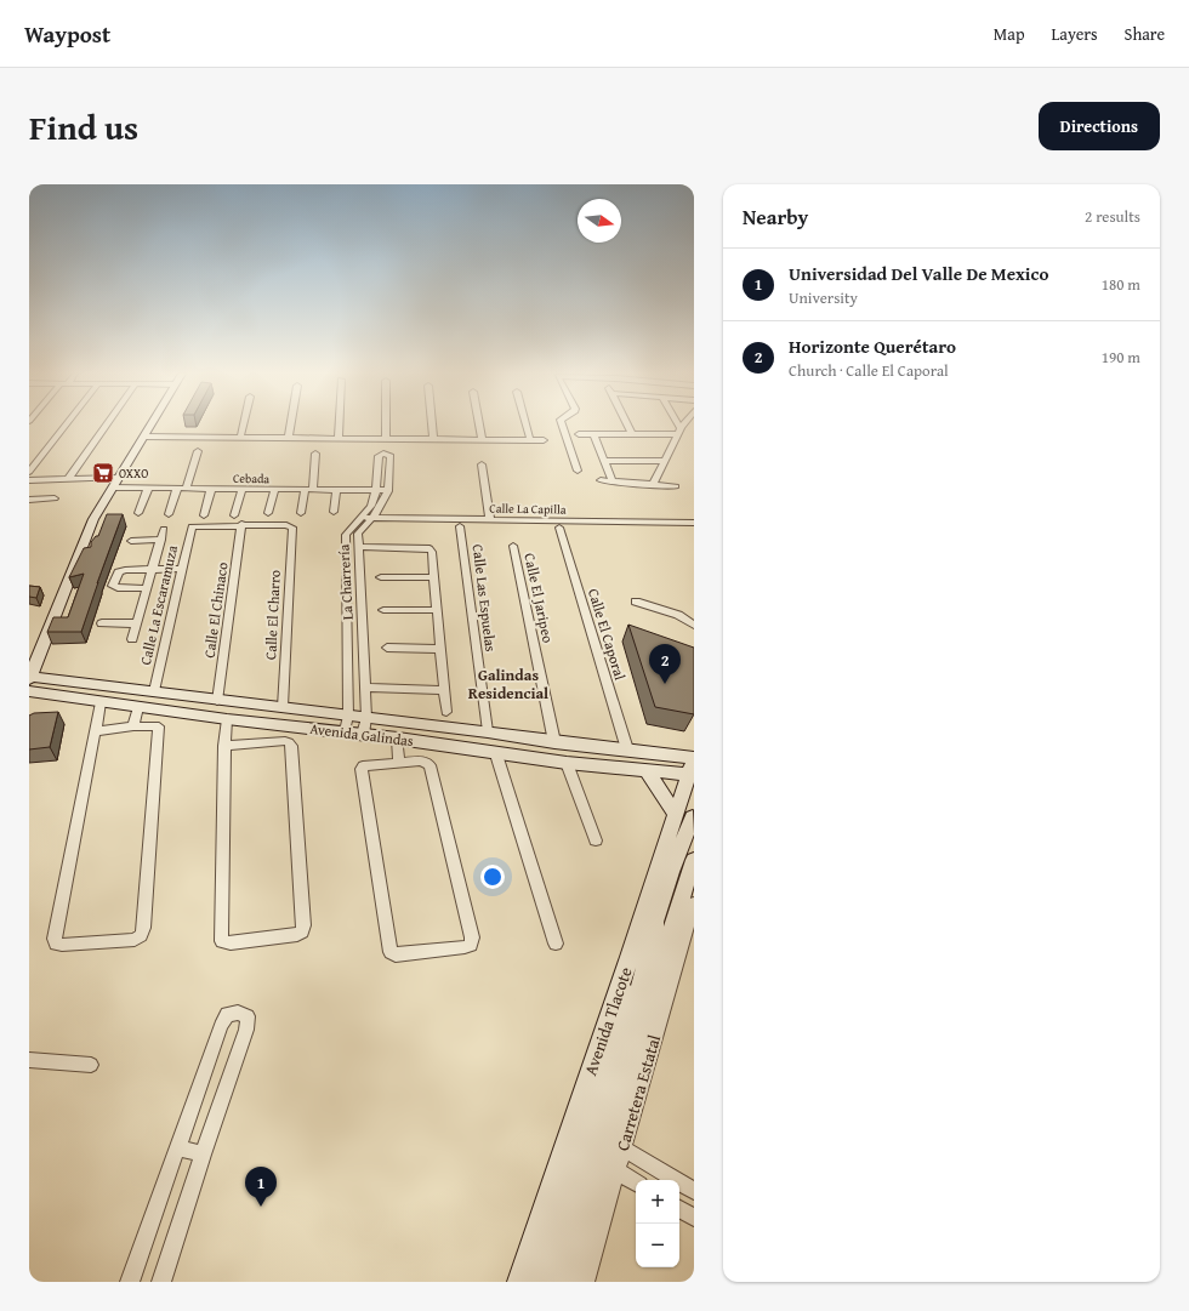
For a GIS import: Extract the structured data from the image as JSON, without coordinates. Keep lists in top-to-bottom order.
{
  "streets": {
    "main road": ["Avenida Galindas", "Avenida Tlacote"],
    "street": [
      "Cebada",
      "Calle La Capilla",
      "La Charrería",
      "Calle Las Espuelas",
      "Calle El Jaripeo",
      "Calle La Escaramuza",
      "Calle El Chinaco",
      "Calle El Charro",
      "Calle El Caporal",
      "Carretera Estatal"
    ]
  },
  "crossings": [
    ["Cebada", "La Charrería"],
    ["Calle La Capilla", "La Charrería"],
    ["La Charrería", "Avenida Galindas"],
    ["Calle Las Espuelas", "Avenida Galindas"],
    ["Calle El Jaripeo", "Avenida Galindas"],
    ["Calle La Escaramuza", "Calle El Chinaco"],
    ["Calle La Escaramuza", "Calle El Charro"],
    ["Calle La Escaramuza", "Avenida Galindas"],
    ["Calle El Chinaco", "Calle El Charro"],
    ["Calle El Chinaco", "Avenida Galindas"],
    ["Calle El Charro", "Avenida Galindas"],
    ["Calle El Caporal", "Avenida Galindas"],
    ["Avenida Galindas", "Avenida Tlacote"]
  ],
  "districts": ["Galindas Residencial"],
  "places": {
    "supermarket": ["OXXO"]
  },
  "north": "right",
  "page": {
    "header": "Waypost",
    "nav": ["Map", "Layers", "Share"],
    "title": "Find us",
    "buttons": "Directions",
    "heading": ["Nearby", "2 results"],
    "list": [
      {
        "mark": "1",
        "name": "Universidad Del Valle De Mexico",
        "note": "University",
        "value": "180 m"
      },
      {
        "mark": "2",
        "name": "Horizonte Querétaro",
        "note": "Church · Calle El Caporal",
        "value": "190 m"
      }
    ],
    "pins": ["2", "1"],
    "map_buttons": ["+", "−"]
  }
}
